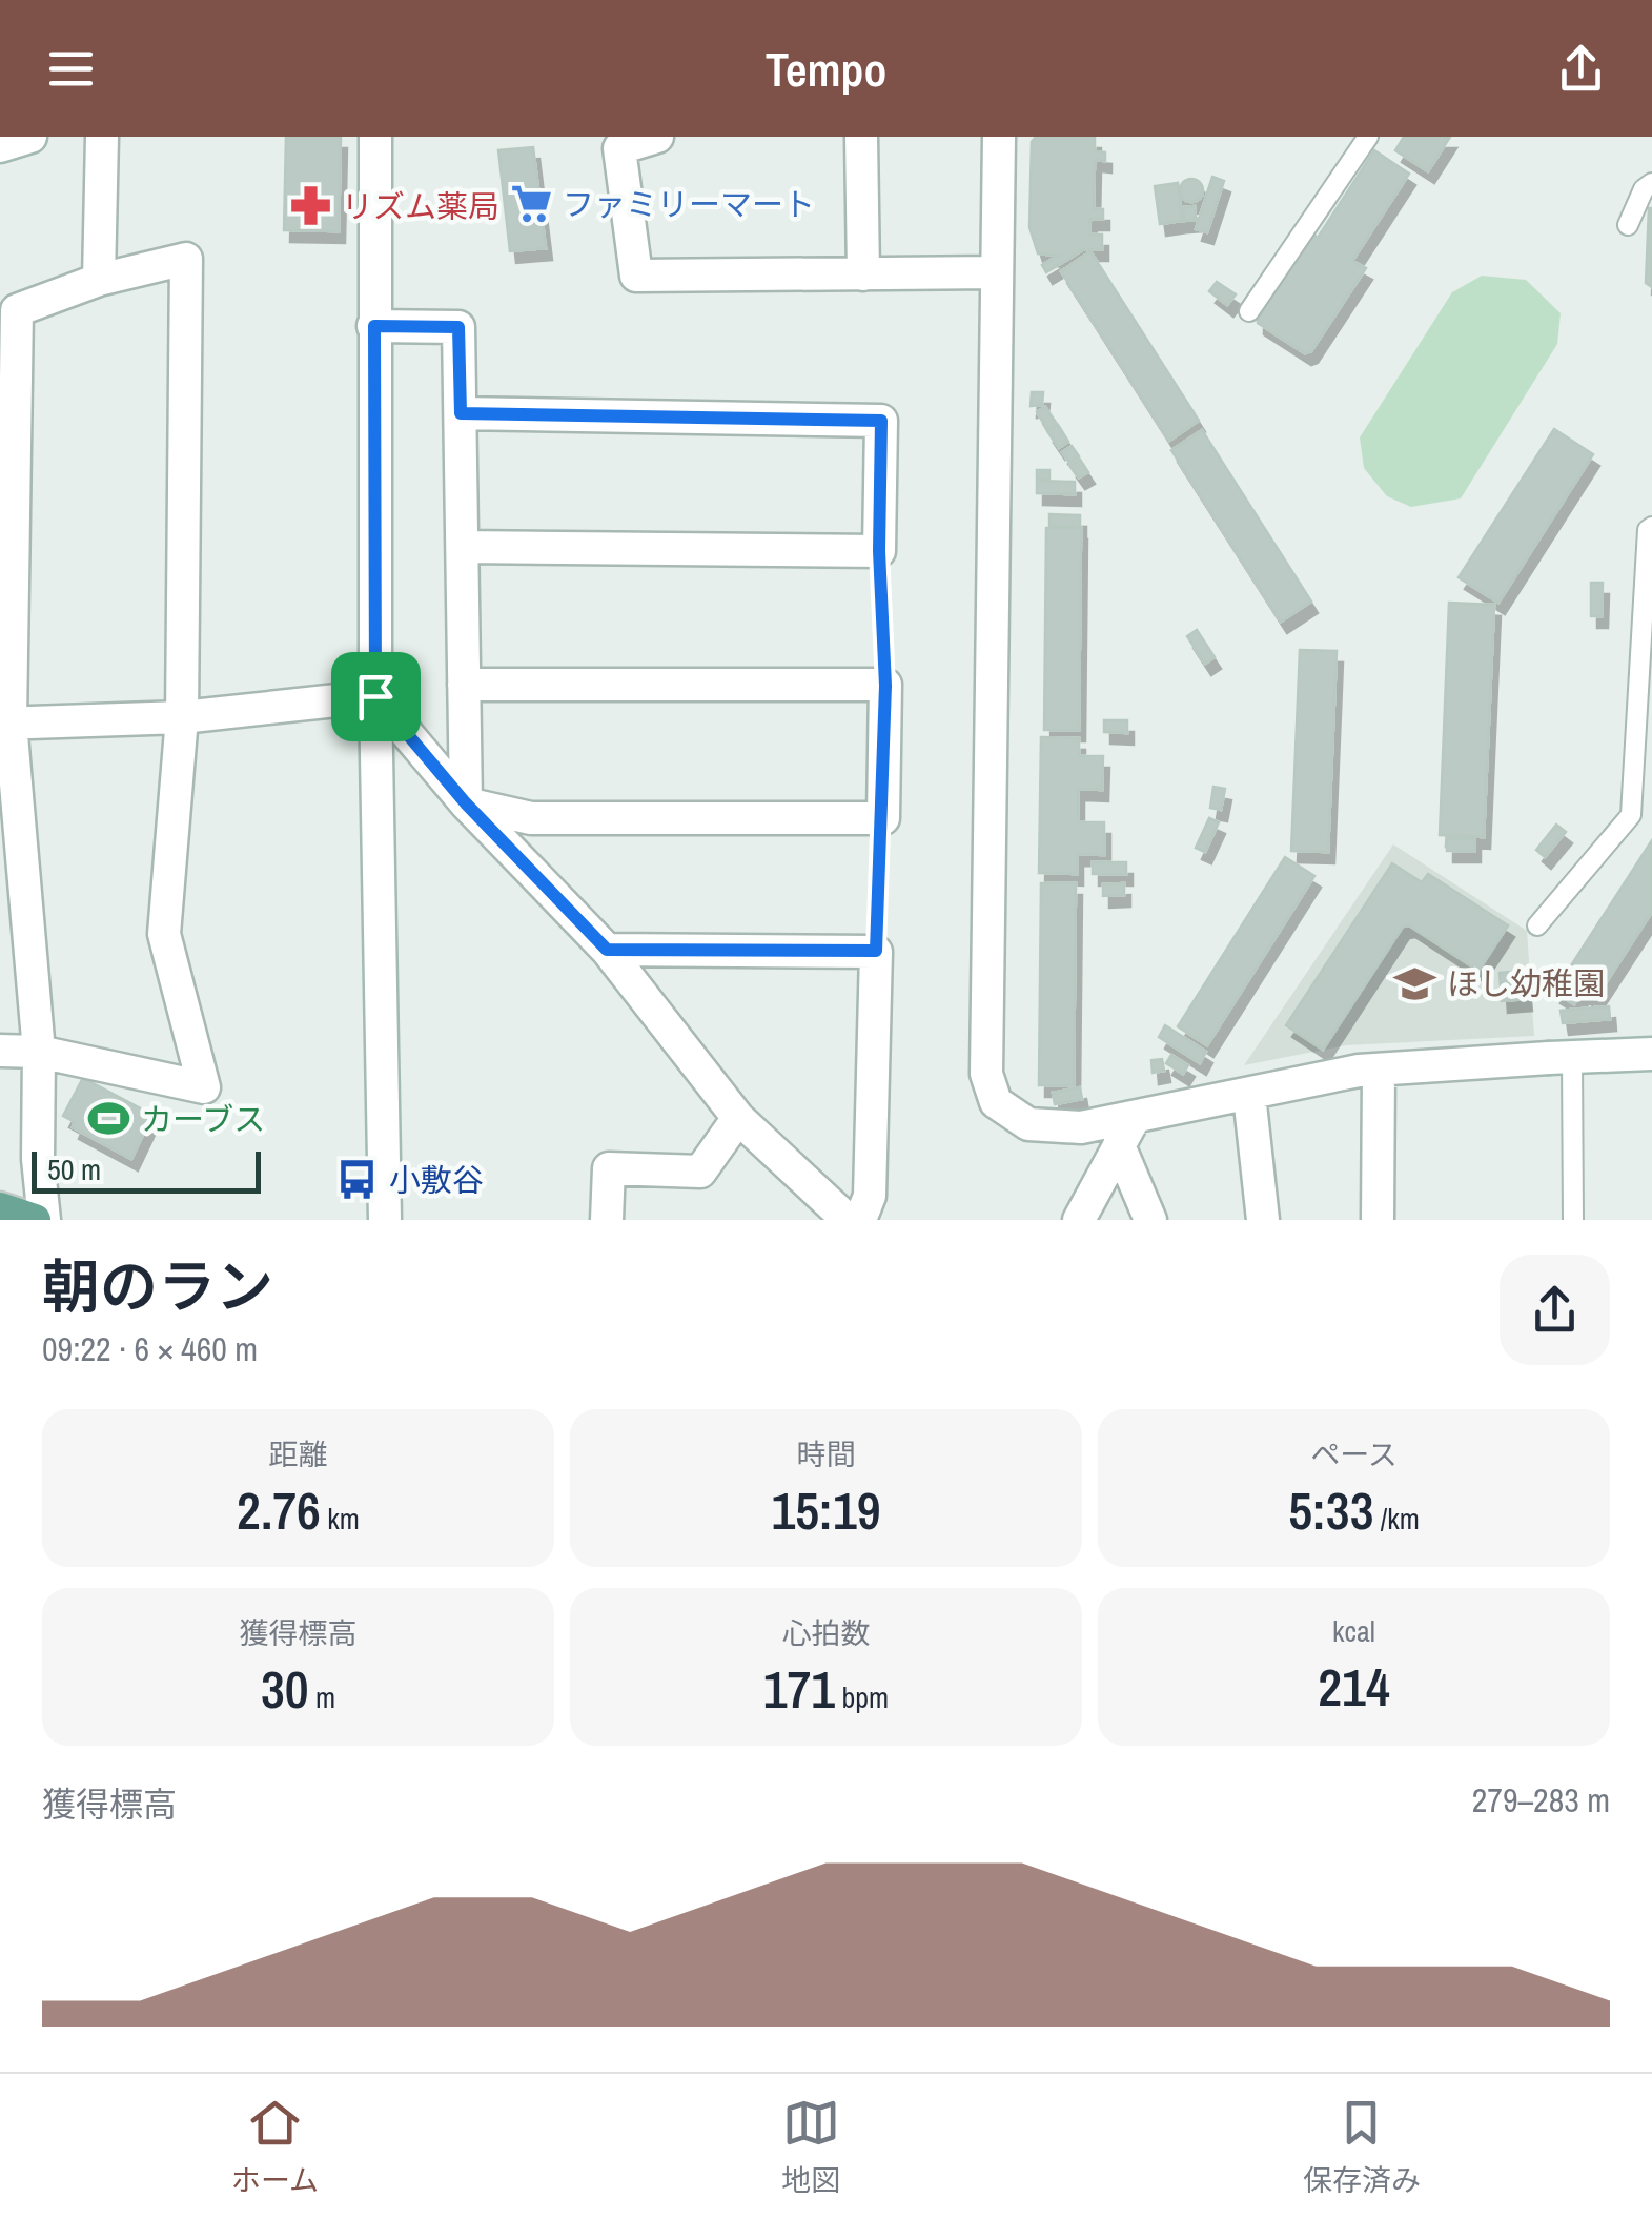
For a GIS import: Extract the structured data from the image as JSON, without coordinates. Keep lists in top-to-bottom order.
{
  "places": {
    "supermarket": ["ファミリーマート"],
    "pharmacy": ["リズム薬局"],
    "school or university": ["ほし幼稚園"],
    "sports": ["カーブス"],
    "bus stop": ["小敷谷"]
  },
  "scale_bar": "50 m",
  "page": {
    "header": "Tempo",
    "scale": "50 m",
    "heading": ["朝のラン", "09:22 · 6 × 460 m"],
    "stats": [
      ["距離", "2.76 km"],
      ["時間", "15:19"],
      ["ペース", "5:33 /km"],
      ["獲得標高", "30 m"],
      ["心拍数", "171 bpm"],
      ["kcal", "214"]
    ],
    "chart": ["獲得標高", "279–283 m"],
    "tabs": ["ホーム", "地図", "保存済み"]
  }
}
